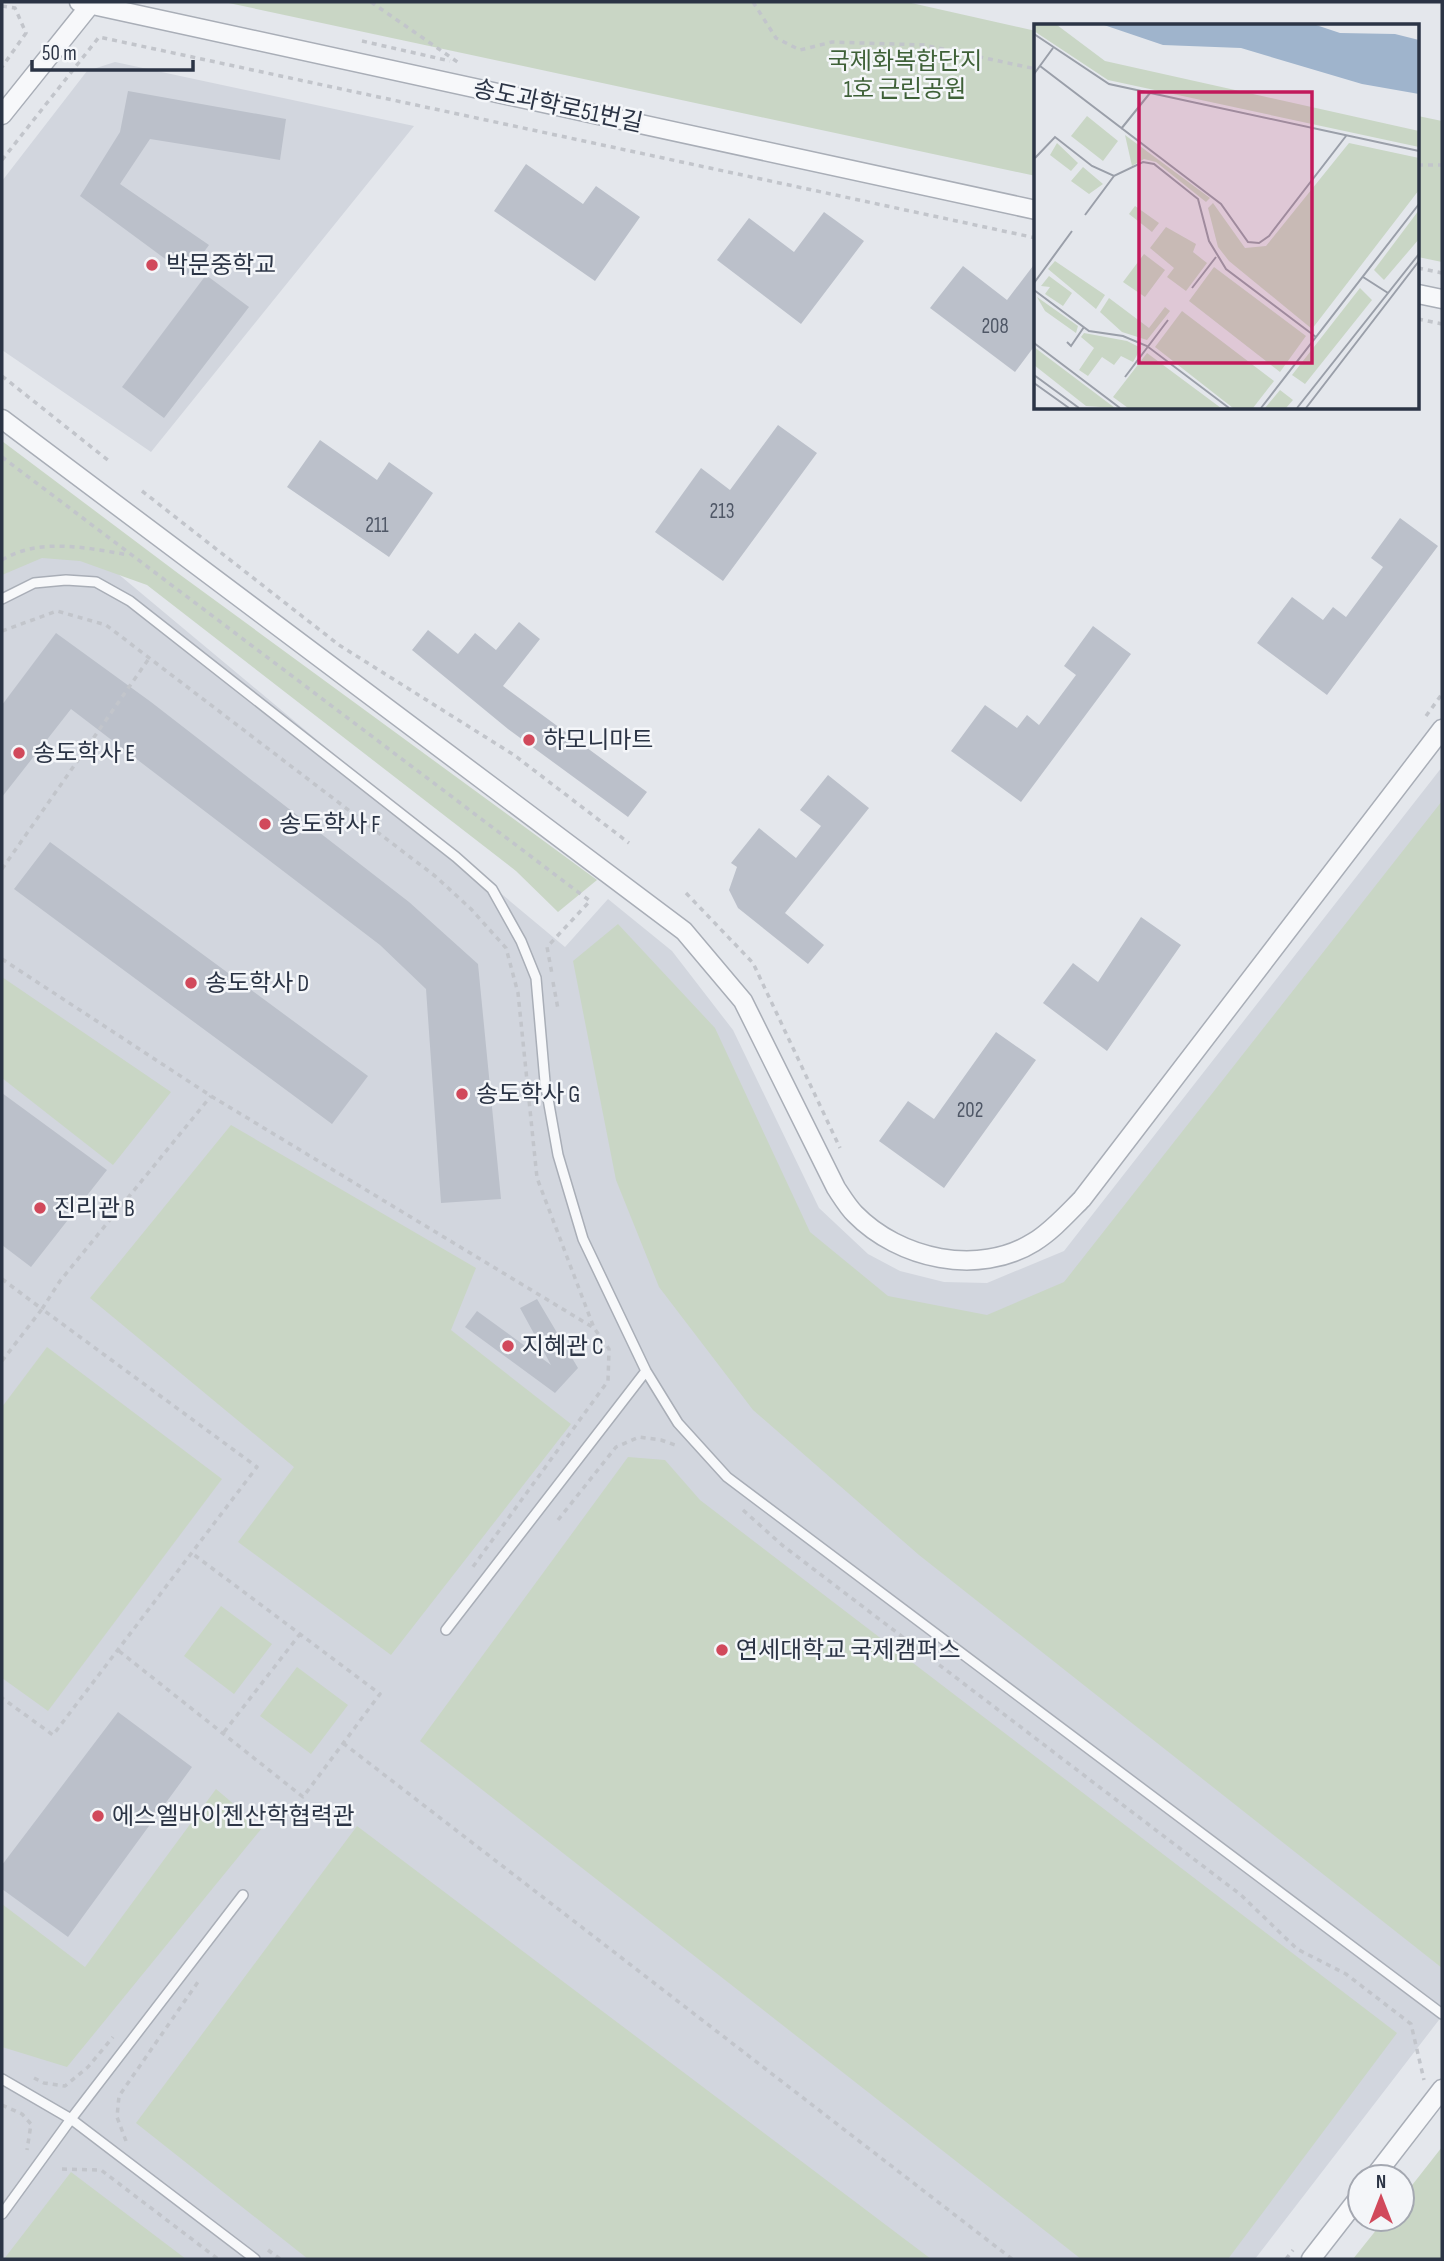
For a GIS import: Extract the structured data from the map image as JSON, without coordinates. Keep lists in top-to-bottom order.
{
  "streets": {
    "street": ["송도과학로51번길"]
  },
  "parks": ["국제화복합단지 1호 근린공원"],
  "places": [
    "박문중학교",
    "하모니마트",
    "송도학사 E",
    "송도학사 F",
    "송도학사 D",
    "송도학사 G",
    "진리관 B",
    "지혜관 C",
    "연세대학교 국제캠퍼스",
    "에스엘바이젠산학협력관"
  ],
  "house_numbers": [
    "208",
    "213",
    "211",
    "202"
  ],
  "scale_bar": "50 m",
  "north": "top"
}
